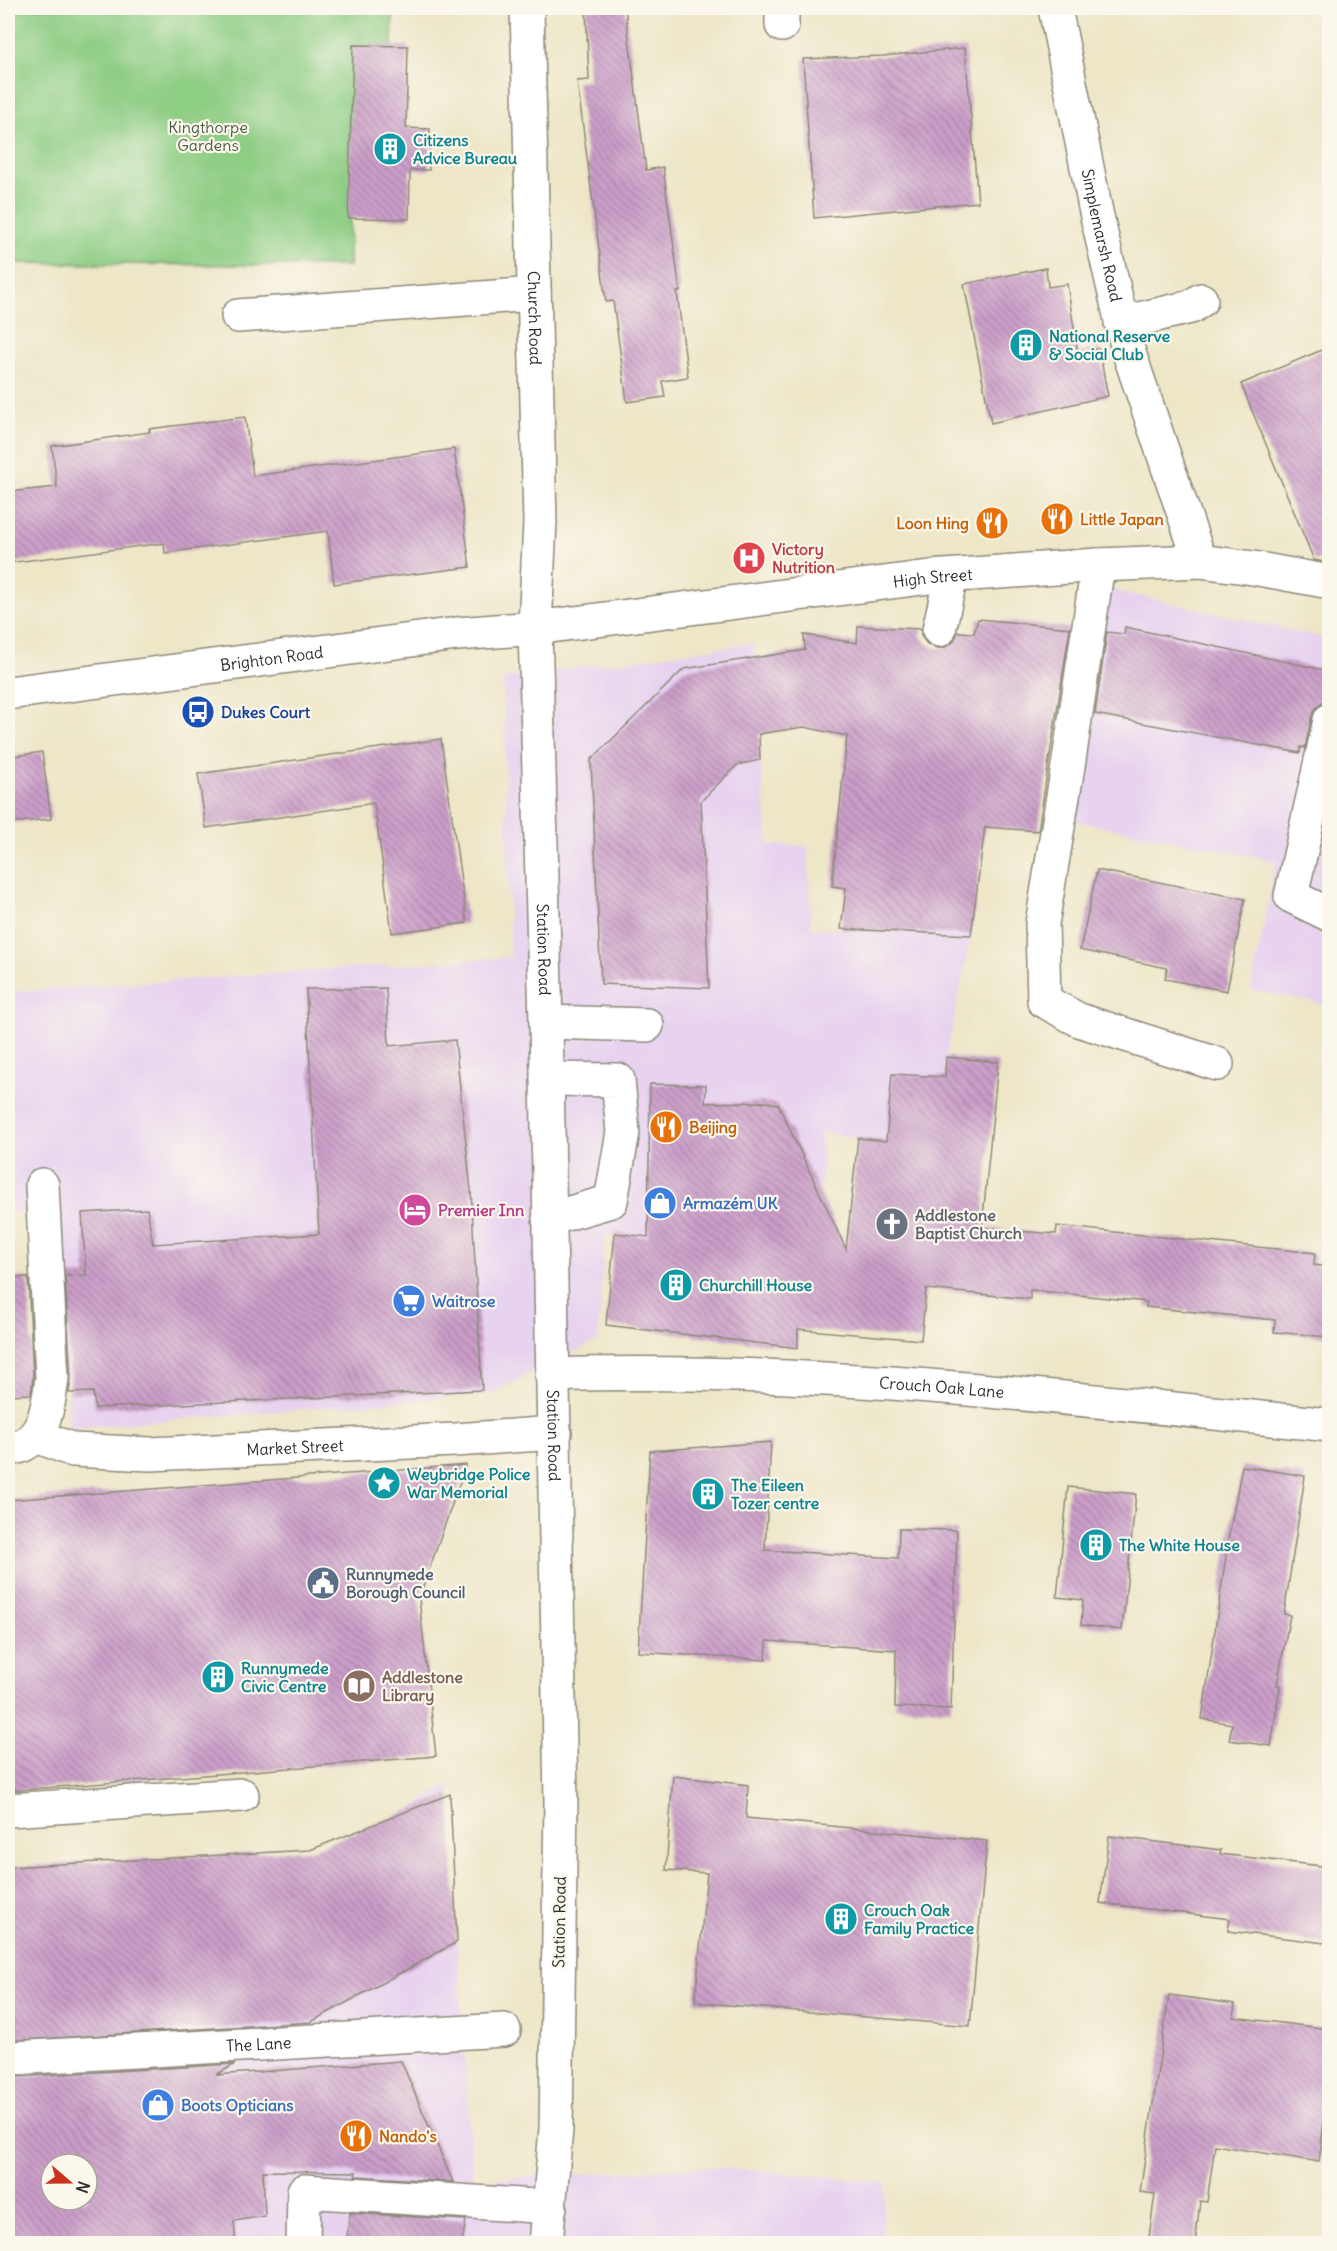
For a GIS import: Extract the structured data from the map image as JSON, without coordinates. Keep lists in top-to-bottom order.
{
  "streets": {
    "main road": [
      "Simplemarsh Road",
      "Church Road",
      "High Street",
      "Brighton Road",
      "Station Road",
      "Crouch Oak Lane",
      "Market Street",
      "The Lane"
    ]
  },
  "crossings": [
    ["Simplemarsh Road", "High Street"],
    ["Church Road", "High Street"],
    ["Church Road", "Brighton Road"],
    ["Church Road", "Station Road"],
    ["High Street", "Brighton Road"],
    ["High Street", "Station Road"],
    ["Brighton Road", "Station Road"],
    ["Station Road", "Crouch Oak Lane"],
    ["Station Road", "Market Street"]
  ],
  "parks": ["Kingthorpe Gardens"],
  "places": {
    "building": [
      "Citizens Advice Bureau",
      "National Reserve & Social Club",
      "Churchill House",
      "The Eileen Tozer centre",
      "The White House",
      "Runnymede Civic Centre",
      "Crouch Oak Family Practice"
    ],
    "restaurant": [
      "Little Japan",
      "Loon Hing",
      "Beijing",
      "Nando's"
    ],
    "hospital": ["Victory Nutrition"],
    "bus stop": ["Dukes Court"],
    "shop": ["Armazém UK", "Boots Opticians"],
    "hotel": ["Premier Inn"],
    "church": ["Addlestone Baptist Church"],
    "supermarket": ["Waitrose"],
    "place": ["Weybridge Police War Memorial"],
    "public building": ["Runnymede Borough Council"],
    "library": ["Addlestone Library"]
  },
  "north": "right"
}
